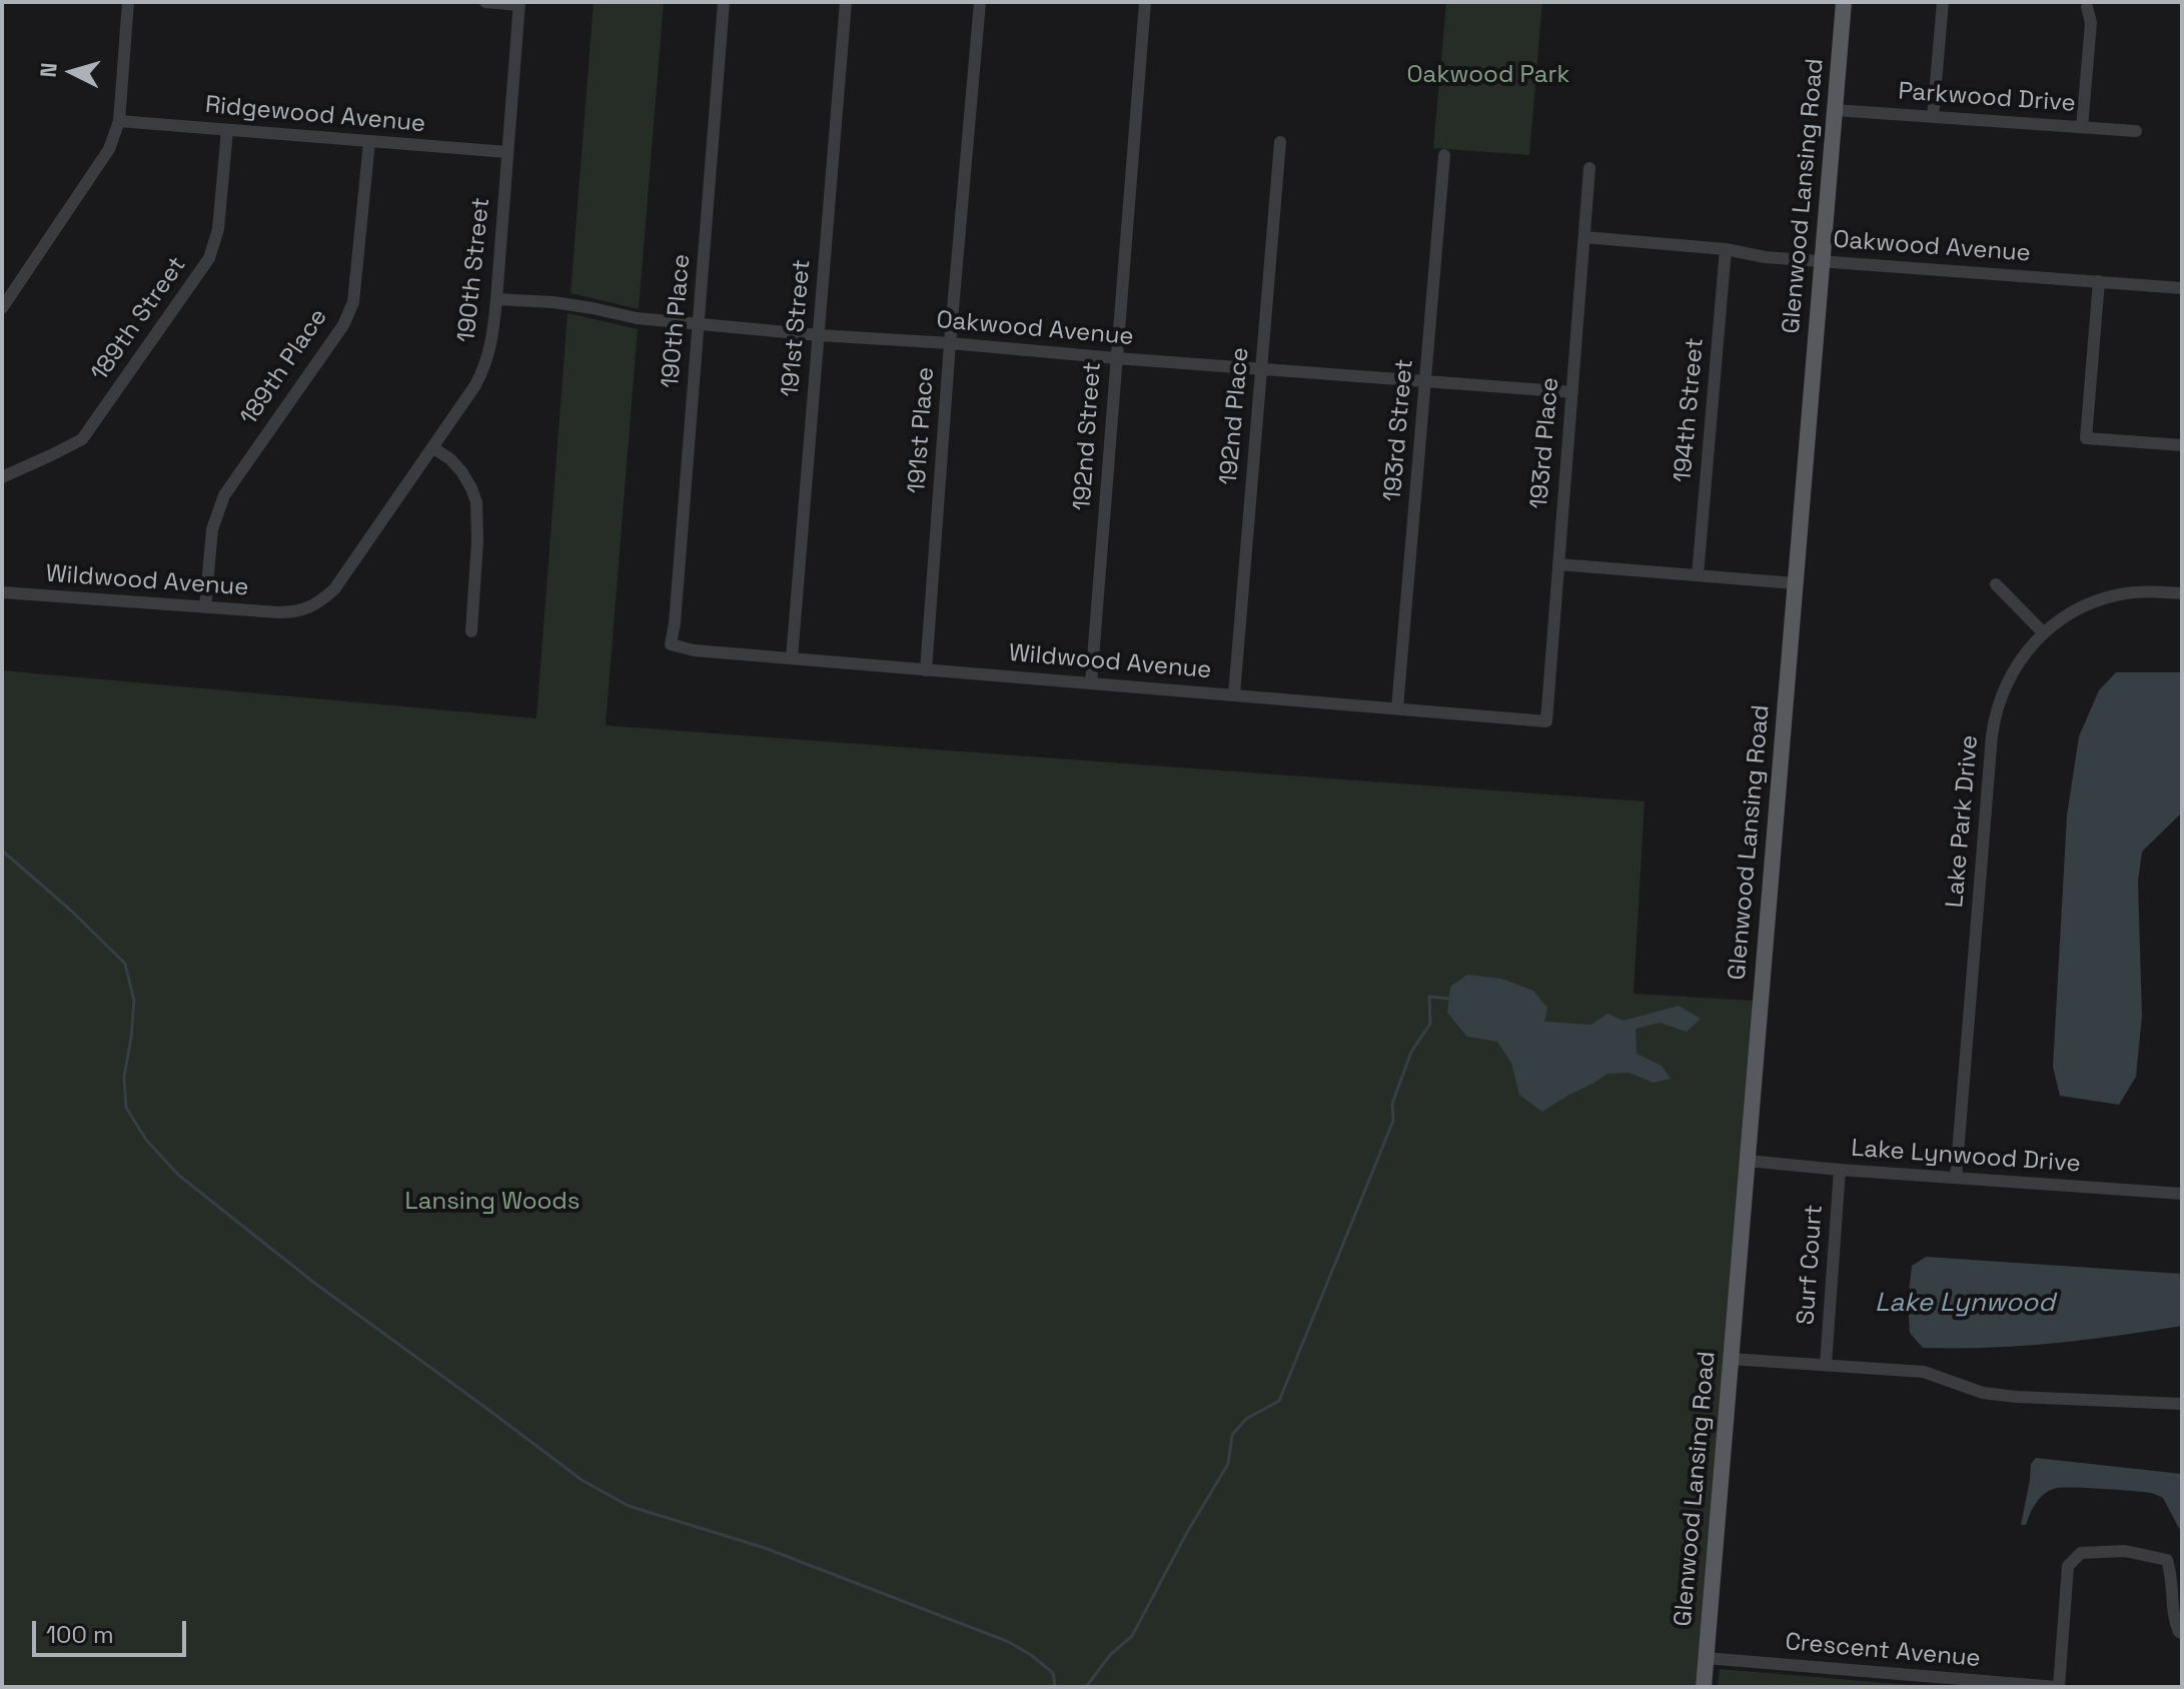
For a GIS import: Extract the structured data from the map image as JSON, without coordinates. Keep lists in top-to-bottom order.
{
  "streets": {
    "main road": ["Glenwood Lansing Road"],
    "street": [
      "Parkwood Drive",
      "Ridgewood Avenue",
      "Oakwood Avenue",
      "190th Street",
      "189th Street",
      "190th Place",
      "191st Street",
      "189th Place",
      "194th Street",
      "192nd Place",
      "191st Place",
      "193rd Street",
      "192nd Street",
      "193rd Place",
      "Wildwood Avenue",
      "Lake Park Drive",
      "Lake Lynwood Drive",
      "Surf Court",
      "Crescent Avenue"
    ]
  },
  "crossings": [
    ["Parkwood Drive", "Glenwood Lansing Road"],
    ["Ridgewood Avenue", "190th Street"],
    ["Ridgewood Avenue", "189th Street"],
    ["Ridgewood Avenue", "189th Place"],
    ["Glenwood Lansing Road", "Oakwood Avenue"],
    ["Glenwood Lansing Road", "Lake Lynwood Drive"],
    ["Glenwood Lansing Road", "Crescent Avenue"],
    ["Oakwood Avenue", "190th Street"],
    ["Oakwood Avenue", "190th Place"],
    ["Oakwood Avenue", "191st Street"],
    ["Oakwood Avenue", "194th Street"],
    ["Oakwood Avenue", "192nd Place"],
    ["Oakwood Avenue", "191st Place"],
    ["Oakwood Avenue", "193rd Street"],
    ["Oakwood Avenue", "192nd Street"],
    ["Oakwood Avenue", "193rd Place"],
    ["190th Street", "Wildwood Avenue"],
    ["190th Place", "Wildwood Avenue"],
    ["191st Street", "Wildwood Avenue"],
    ["189th Place", "Wildwood Avenue"],
    ["192nd Place", "Wildwood Avenue"],
    ["191st Place", "Wildwood Avenue"],
    ["193rd Street", "Wildwood Avenue"],
    ["192nd Street", "Wildwood Avenue"],
    ["193rd Place", "Wildwood Avenue"],
    ["Lake Park Drive", "Lake Lynwood Drive"],
    ["Lake Lynwood Drive", "Surf Court"]
  ],
  "water": ["Lake Lynwood"],
  "parks": ["Oakwood Park", "Lansing Woods"],
  "scale_bar": "100 m",
  "north": "left"
}
